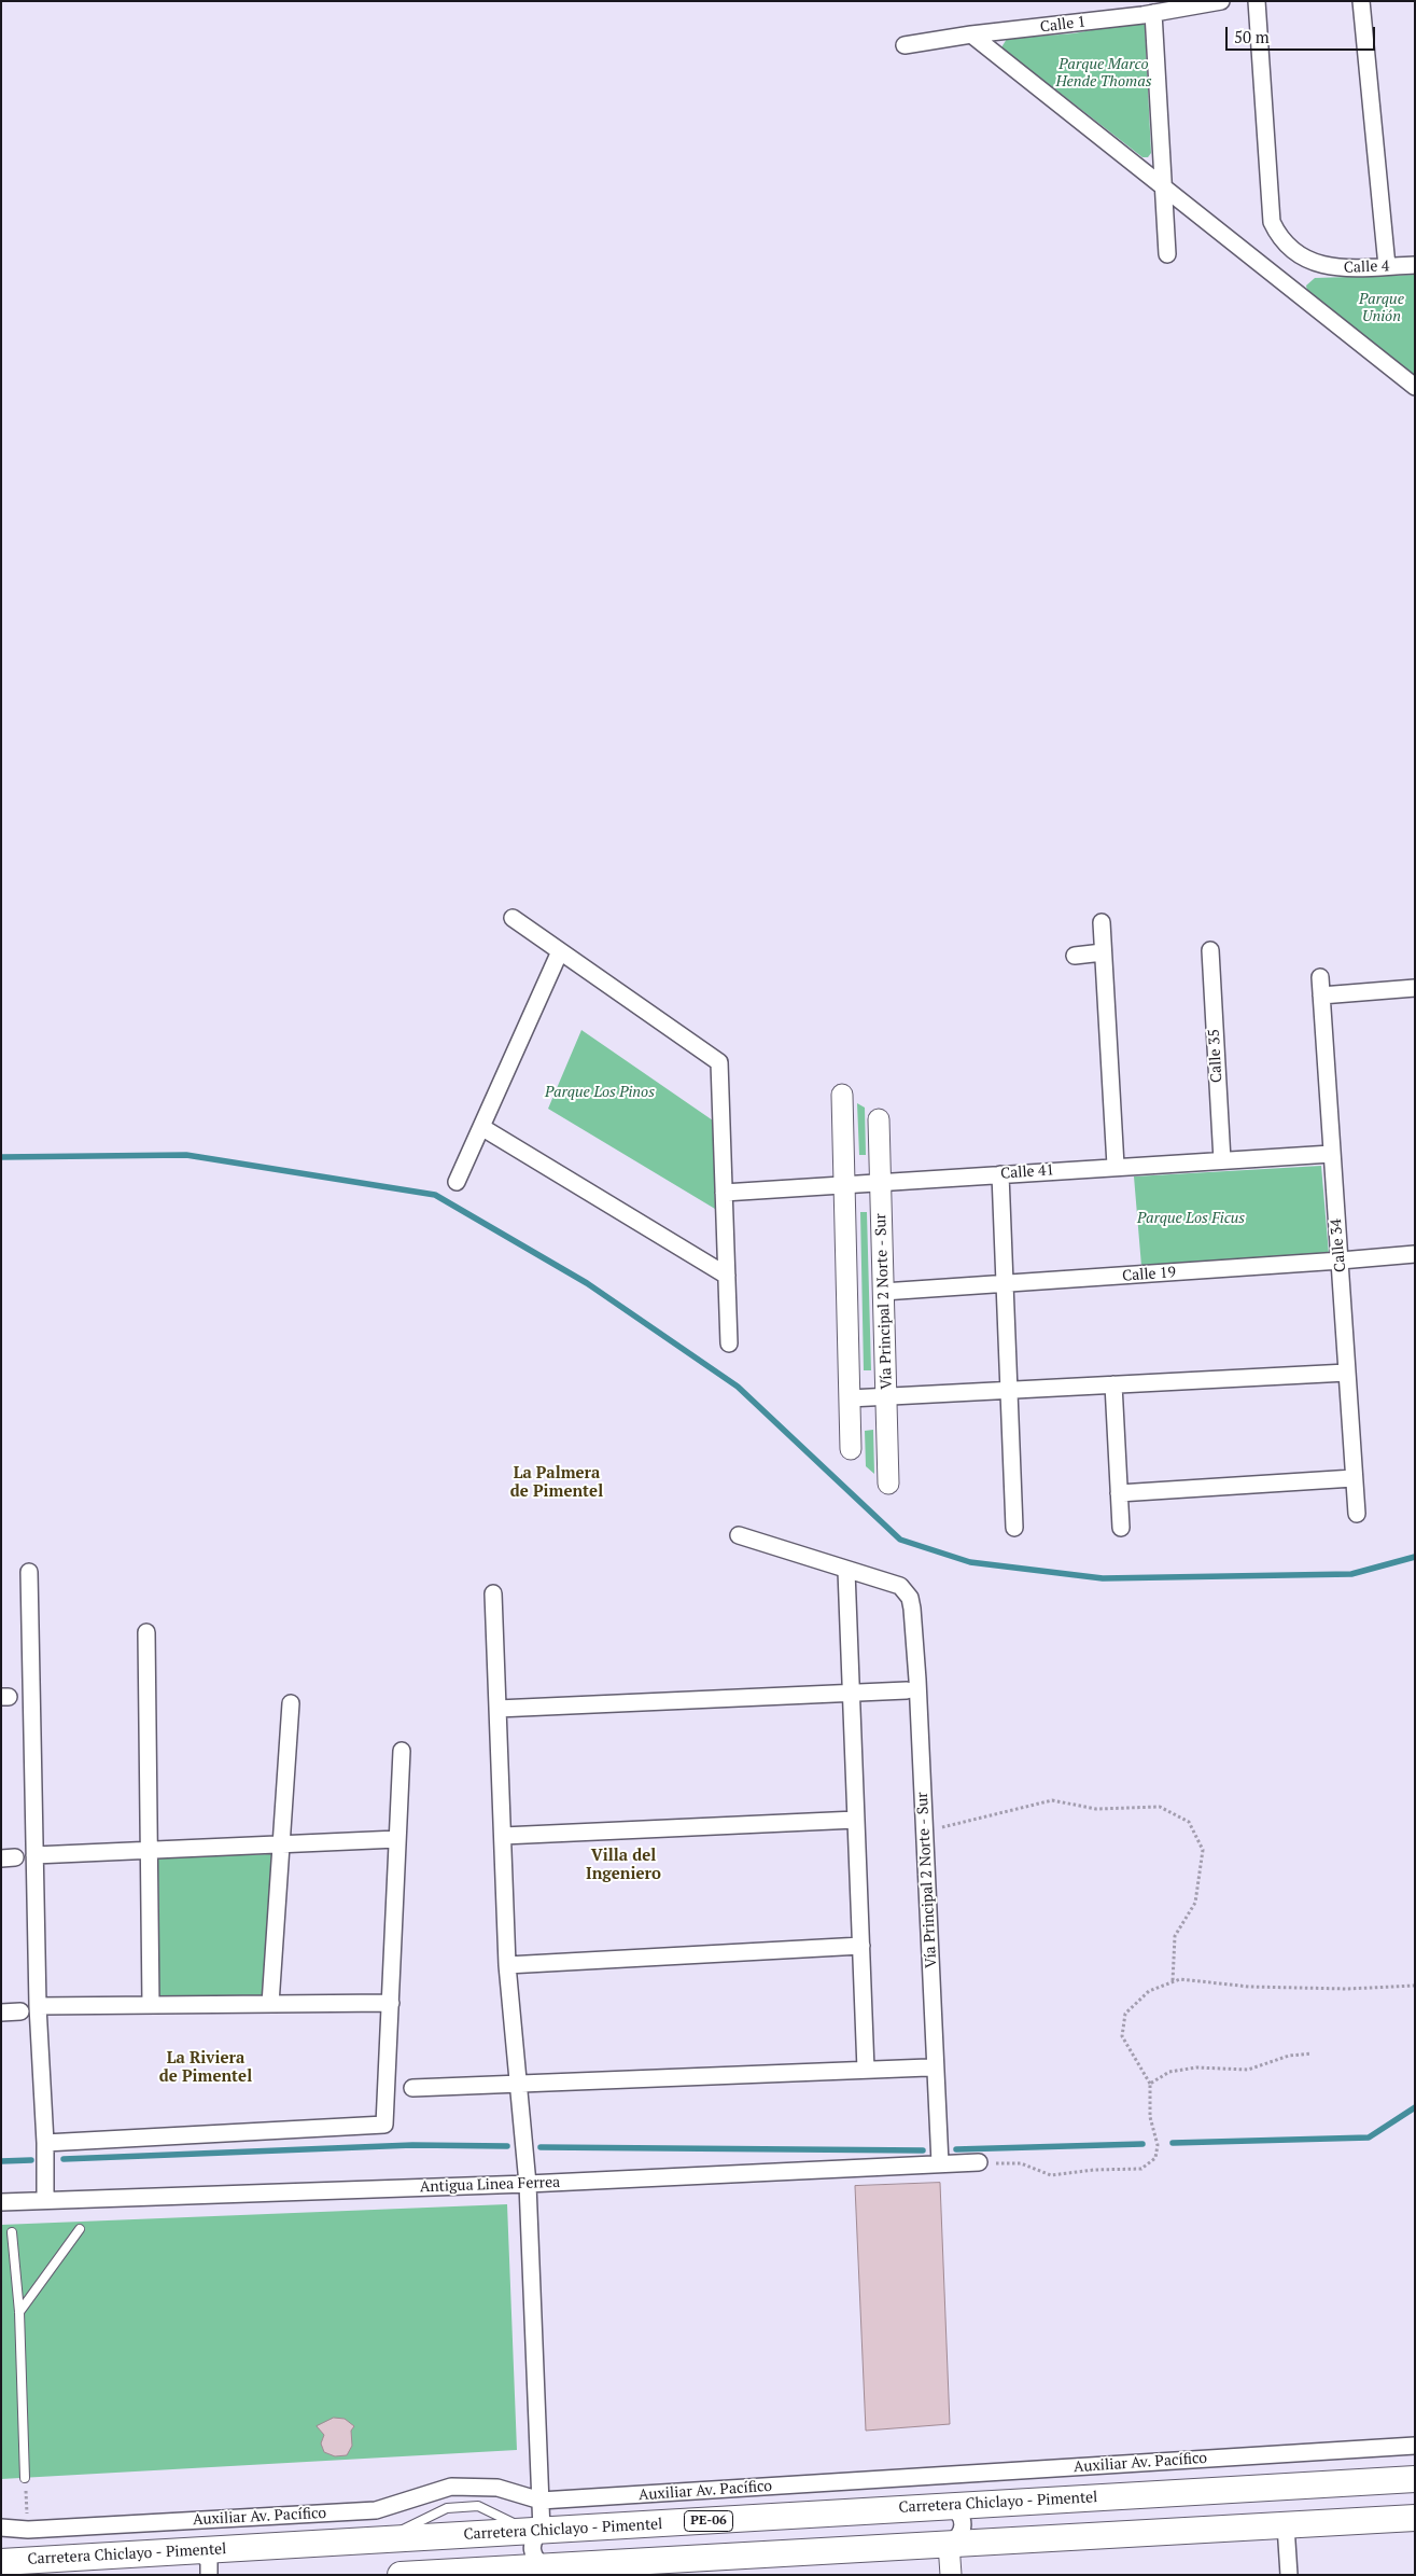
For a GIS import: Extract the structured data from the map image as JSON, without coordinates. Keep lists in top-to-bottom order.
{
  "streets": {
    "main road": ["Carretera Chiclayo - Pimentel", "PE-06"],
    "street": [
      "Calle 1",
      "Calle 4",
      "Calle 35",
      "Calle 41",
      "Calle 34",
      "Calle 19",
      "Vía Principal 2 Norte - Sur",
      "Antigua Linea Ferrea",
      "Auxiliar Av. Pacífico"
    ]
  },
  "crossings": [
    ["Calle 35", "Calle 41"],
    ["Calle 41", "Calle 34"],
    ["Calle 41", "Vía Principal 2 Norte - Sur"],
    ["Calle 34", "Calle 19"],
    ["Calle 19", "Vía Principal 2 Norte - Sur"],
    ["Vía Principal 2 Norte - Sur", "Antigua Linea Ferrea"]
  ],
  "districts": ["La Palmera de Pimentel", "Villa del Ingeniero", "La Riviera de Pimentel"],
  "parks": [
    "Parque Marco Hende Thomas",
    "Parque Unión",
    "Parque Los Pinos",
    "Parque Los Ficus"
  ],
  "scale_bar": "50 m"
}
